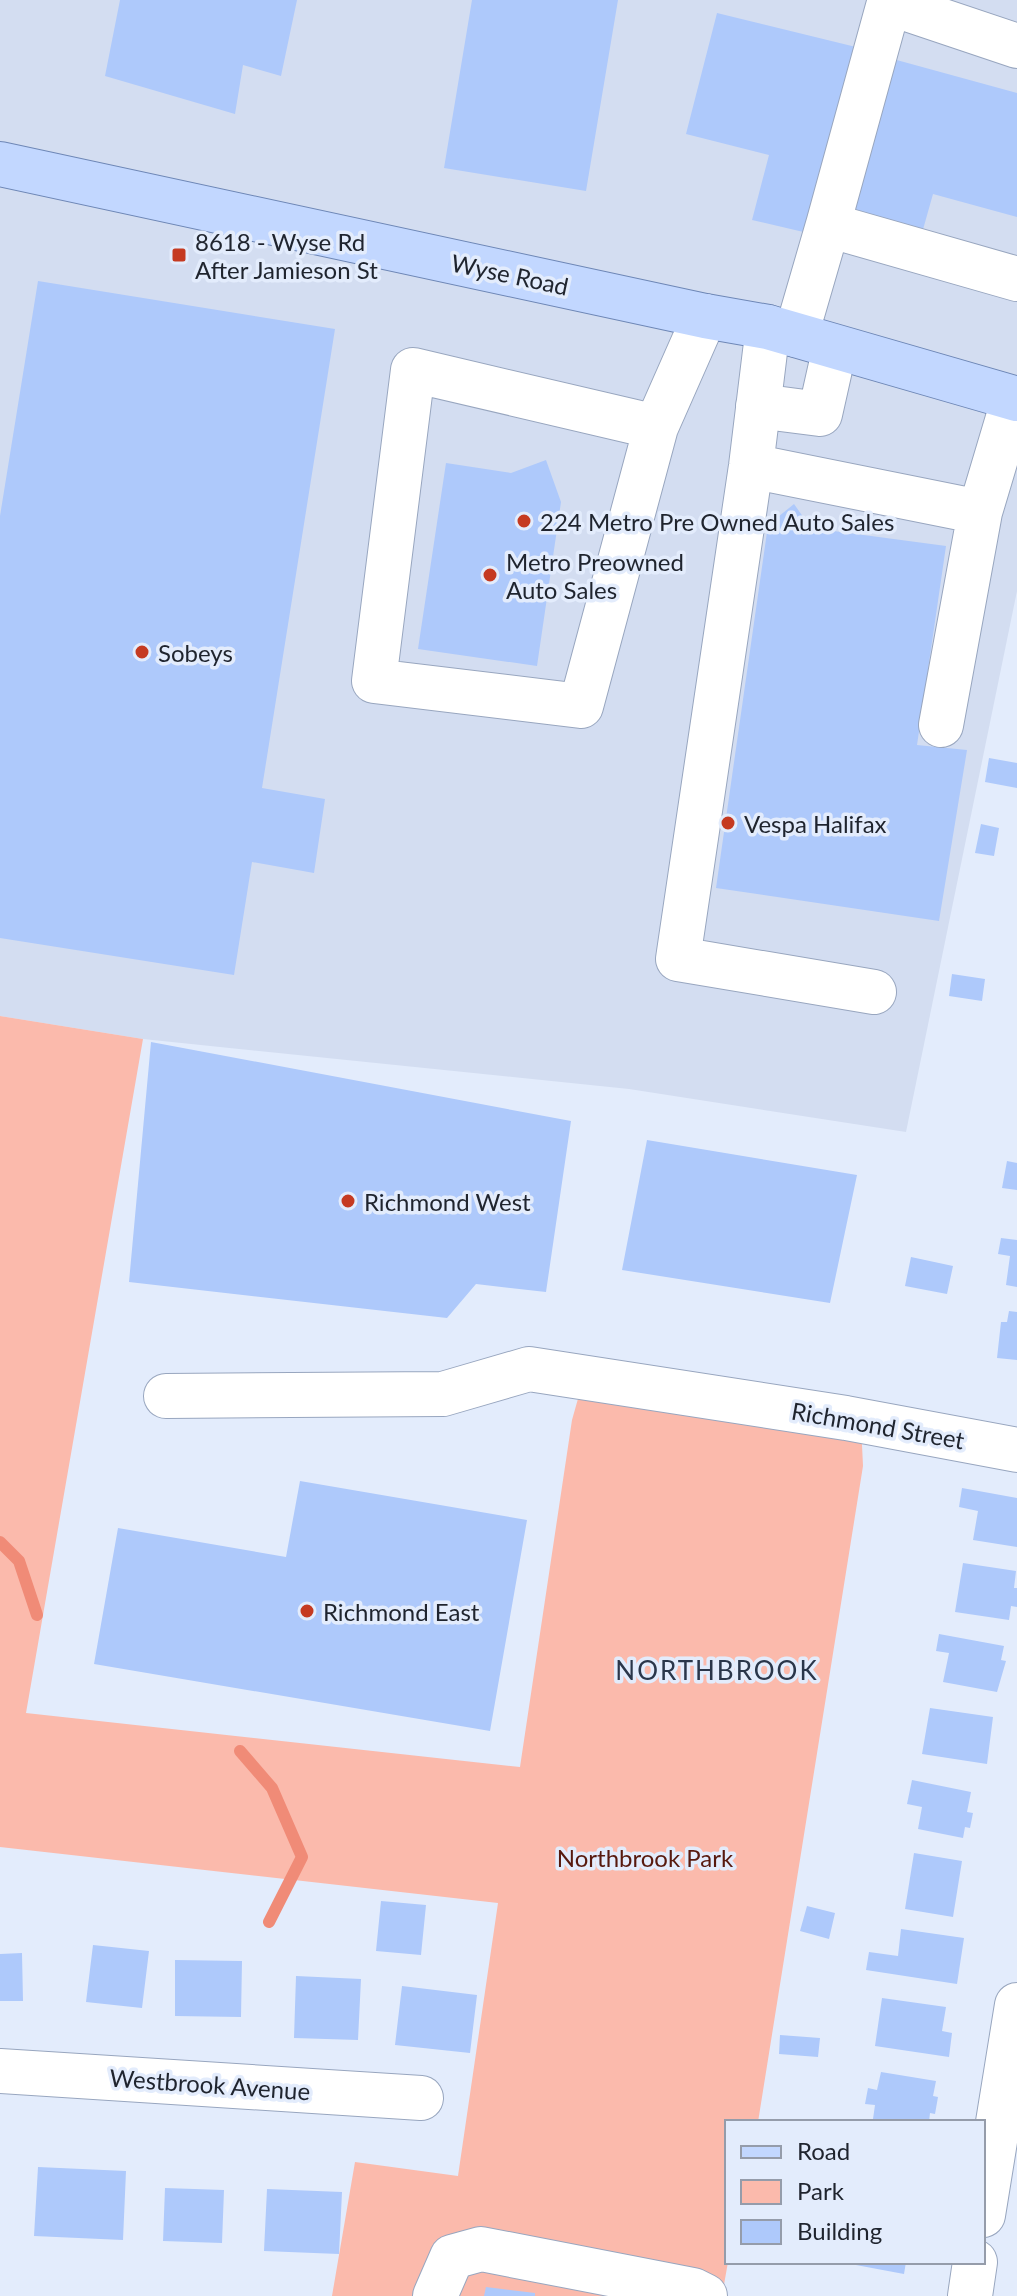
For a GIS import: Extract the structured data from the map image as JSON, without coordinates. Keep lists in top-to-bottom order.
{
  "streets": {
    "main road": ["Wyse Road"],
    "street": ["Richmond Street", "Westbrook Avenue"]
  },
  "districts": ["NORTHBROOK"],
  "parks": ["Northbrook Park"],
  "places": {
    "transit": ["8618 - Wyse Rd After Jamieson St"],
    "other": [
      "224 Metro Pre Owned Auto Sales",
      "Metro Preowned Auto Sales",
      "Sobeys",
      "Vespa Halifax",
      "Richmond West",
      "Richmond East"
    ]
  },
  "legend": ["Road", "Park", "Building"]
}
